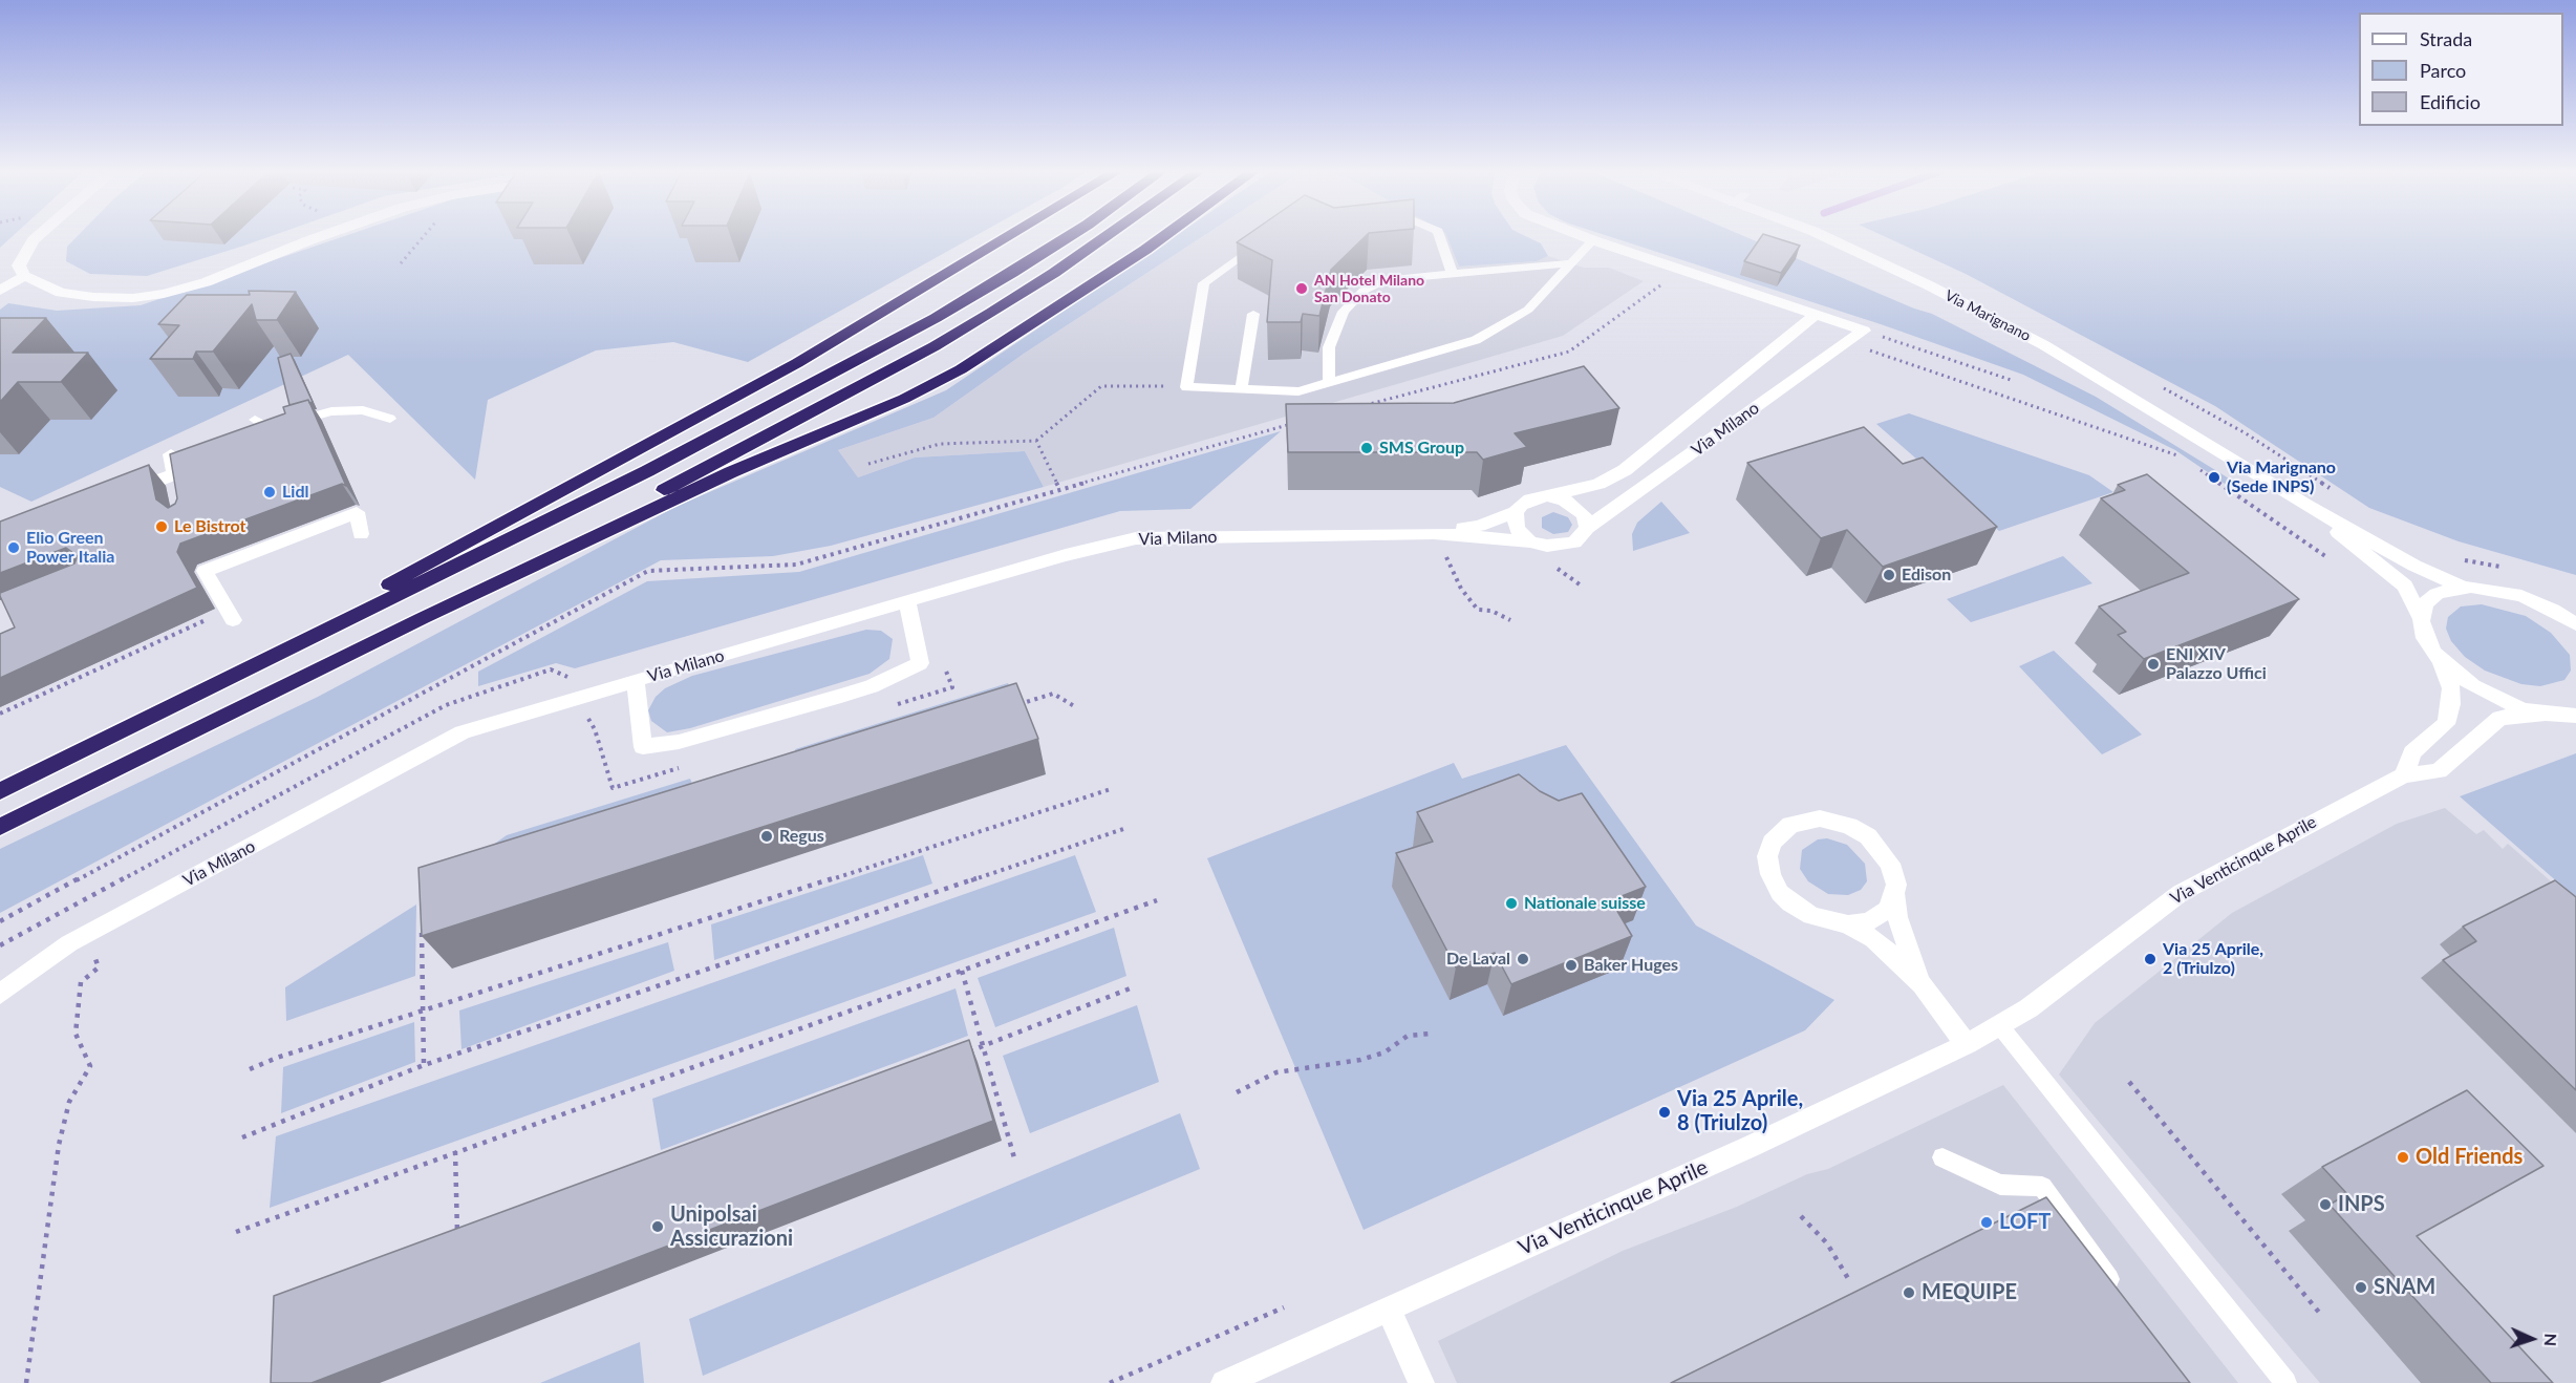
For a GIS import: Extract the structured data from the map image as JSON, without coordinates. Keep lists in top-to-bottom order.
{
  "streets": {
    "street": ["Via Marignano", "Via Milano", "Via Venticinque Aprile"]
  },
  "places": [
    "AN Hotel Milano San Donato",
    "SMS Group",
    "Via Marignano (Sede INPS)",
    "Lidl",
    "Le Bistrot",
    "Elio Green Power Italia",
    "Edison",
    "ENI XIV Palazzo Uffici",
    "Regus",
    "Nationale suisse",
    "De Laval",
    "Via 25 Aprile, 2 (Triulzo)",
    "Baker Huges",
    "Via 25 Aprile, 8 (Triulzo)",
    "Old Friends",
    "INPS",
    "LOFT",
    "Unipolsai Assicurazioni",
    "SNAM",
    "MEQUIPE"
  ],
  "legend": ["Strada", "Parco", "Edificio"],
  "north": "right"
}
